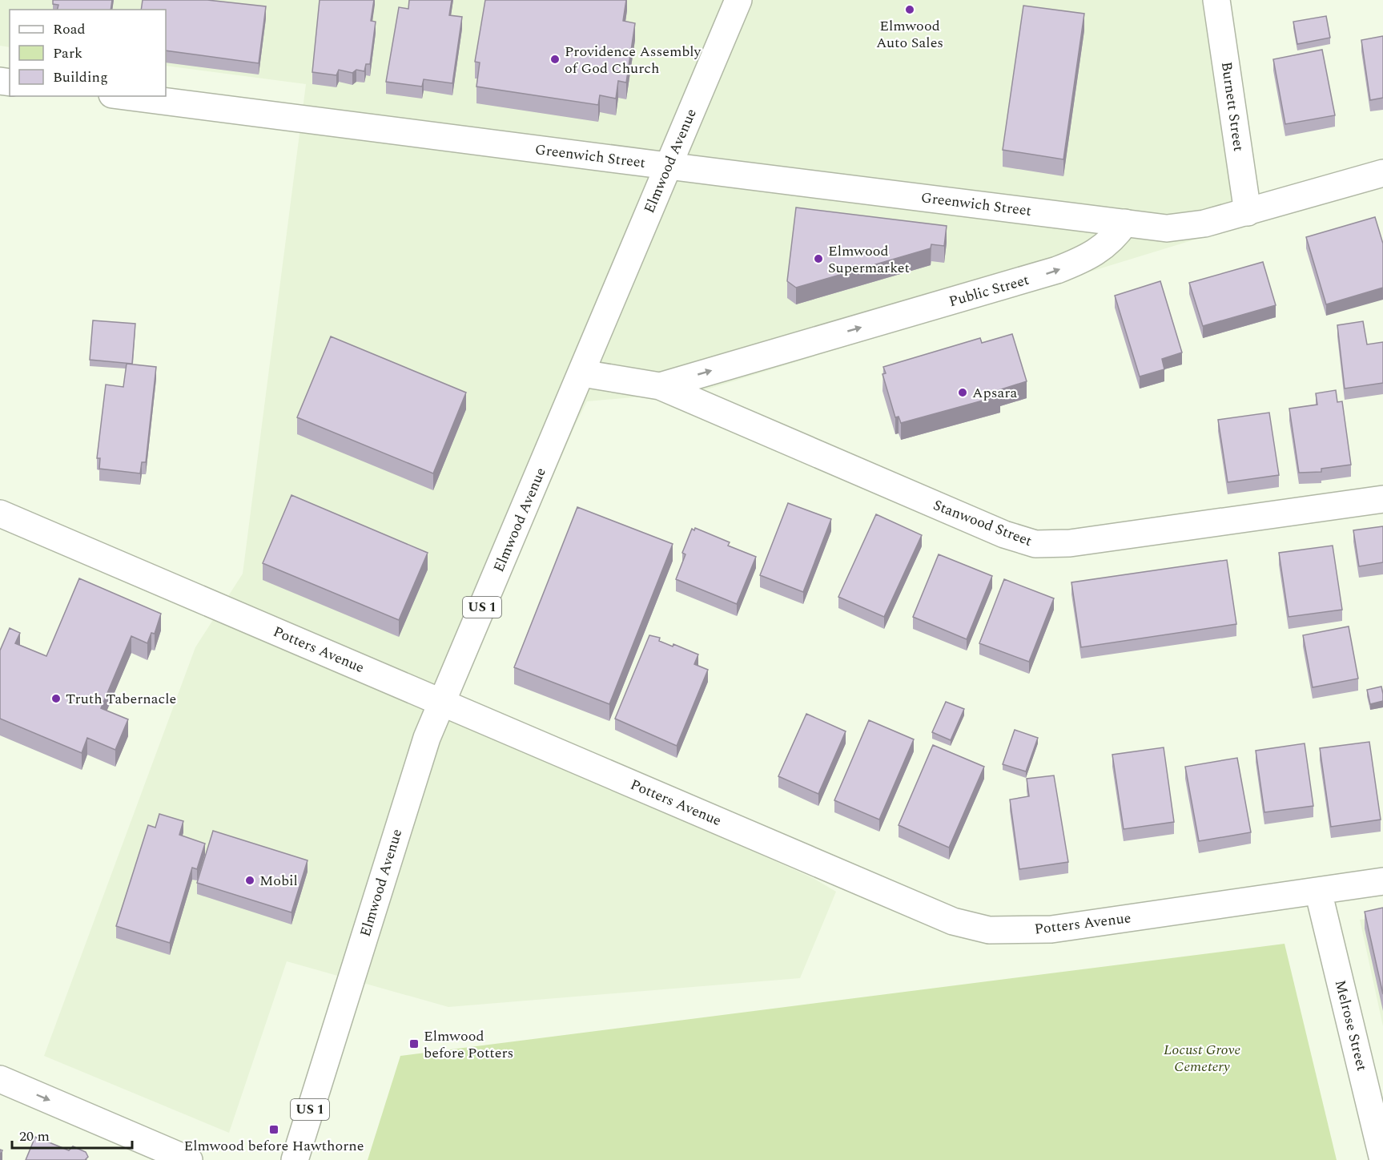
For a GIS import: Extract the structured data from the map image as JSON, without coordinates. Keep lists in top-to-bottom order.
{
  "streets": {
    "street": [
      "Burnett Street",
      "Greenwich Street",
      "Elmwood Avenue",
      "Public Street",
      "Stanwood Street",
      "US 1",
      "Potters Avenue",
      "Melrose Street"
    ]
  },
  "crossings": [
    ["Greenwich Street", "Elmwood Avenue"],
    ["Greenwich Street", "Public Street"],
    ["Elmwood Avenue", "Public Street"],
    ["Elmwood Avenue", "Potters Avenue"],
    ["Public Street", "Stanwood Street"],
    ["Potters Avenue", "Melrose Street"]
  ],
  "one_way": ["Public Street"],
  "parks": ["Locust Grove Cemetery"],
  "places": {
    "other": [
      "Elmwood Auto Sales",
      "Providence Assembly of God Church",
      "Elmwood Supermarket",
      "Apsara",
      "Truth Tabernacle",
      "Mobil"
    ],
    "transit": ["Elmwood before Potters", "Elmwood before Hawthorne"]
  },
  "legend": ["Road", "Park", "Building"],
  "scale_bar": "20 m"
}
